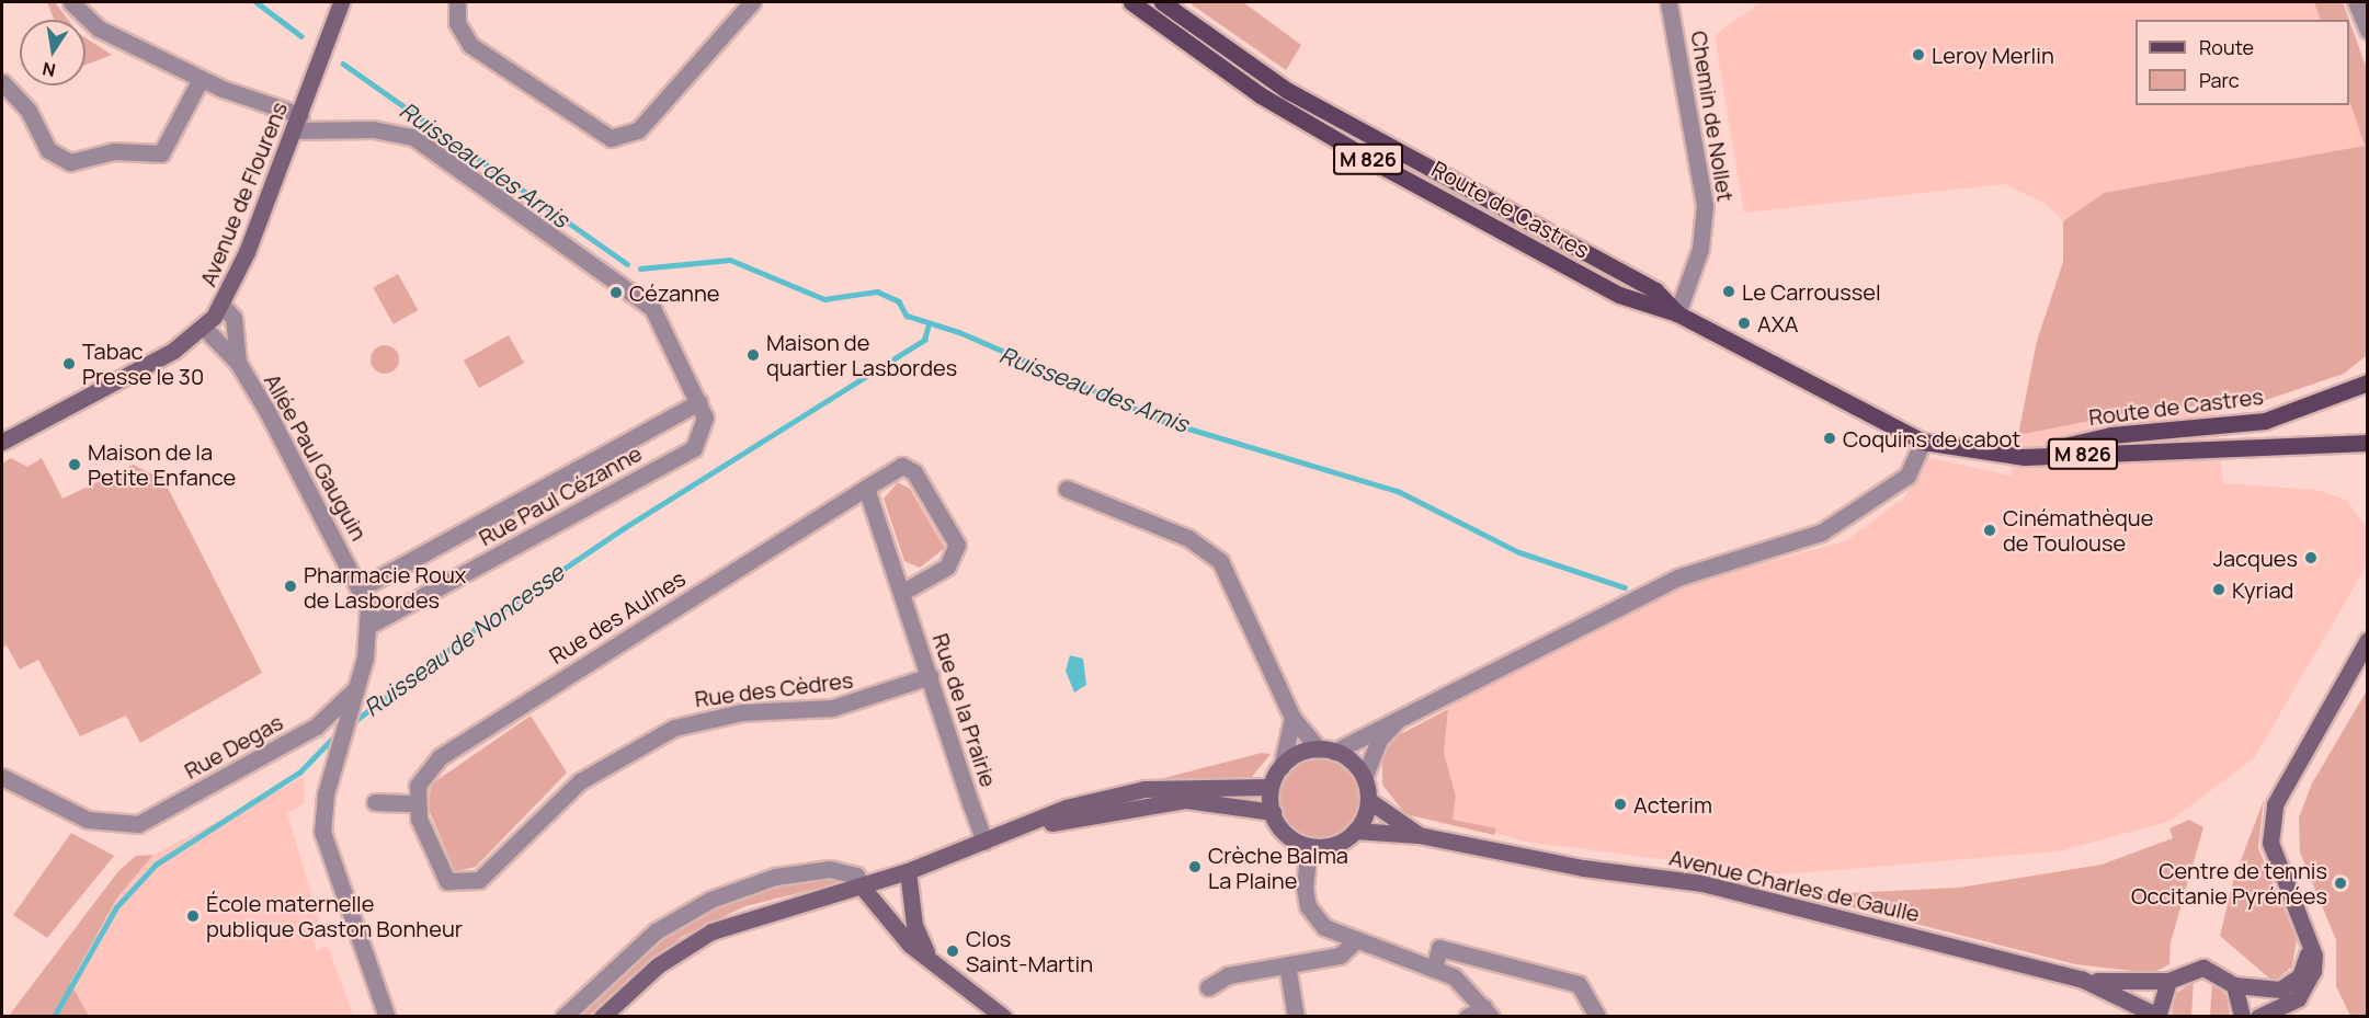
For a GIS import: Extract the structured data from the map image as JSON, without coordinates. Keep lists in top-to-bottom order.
{
  "streets": {
    "main road": ["M 826", "Route de Castres"],
    "street": [
      "Chemin de Nollet",
      "Avenue de Flourens",
      "Allée Paul Gauguin",
      "Rue Paul Cézanne",
      "Rue des Aulnes",
      "Rue des Cèdres",
      "Rue de la Prairie",
      "Rue Degas",
      "Avenue Charles de Gaulle"
    ]
  },
  "crossings": [
    ["Chemin de Nollet", "Route de Castres"],
    ["Avenue de Flourens", "Allée Paul Gauguin"],
    ["Avenue de Flourens", "Rue Paul Cézanne"],
    ["Allée Paul Gauguin", "Rue Paul Cézanne"],
    ["Allée Paul Gauguin", "Rue Degas"],
    ["Rue des Aulnes", "Rue des Cèdres"],
    ["Rue des Aulnes", "Rue de la Prairie"],
    ["Rue des Cèdres", "Rue de la Prairie"]
  ],
  "water": ["Ruisseau des Arnis", "Ruisseau de Noncesse"],
  "places": [
    "Leroy Merlin",
    "Le Carroussel",
    "Cézanne",
    "AXA",
    "Maison de quartier Lasbordes",
    "Tabac Presse le 30",
    "Coquins de cabot",
    "Maison de la Petite Enfance",
    "Cinémathèque de Toulouse",
    "Jacques",
    "Pharmacie Roux de Lasbordes",
    "Kyriad",
    "Acterim",
    "Crèche Balma La Plaine",
    "Centre de tennis Occitanie Pyrénées",
    "École maternelle publique Gaston Bonheur",
    "Clos Saint-Martin"
  ],
  "legend": ["Route", "Parc"],
  "north": "bottom"
}
